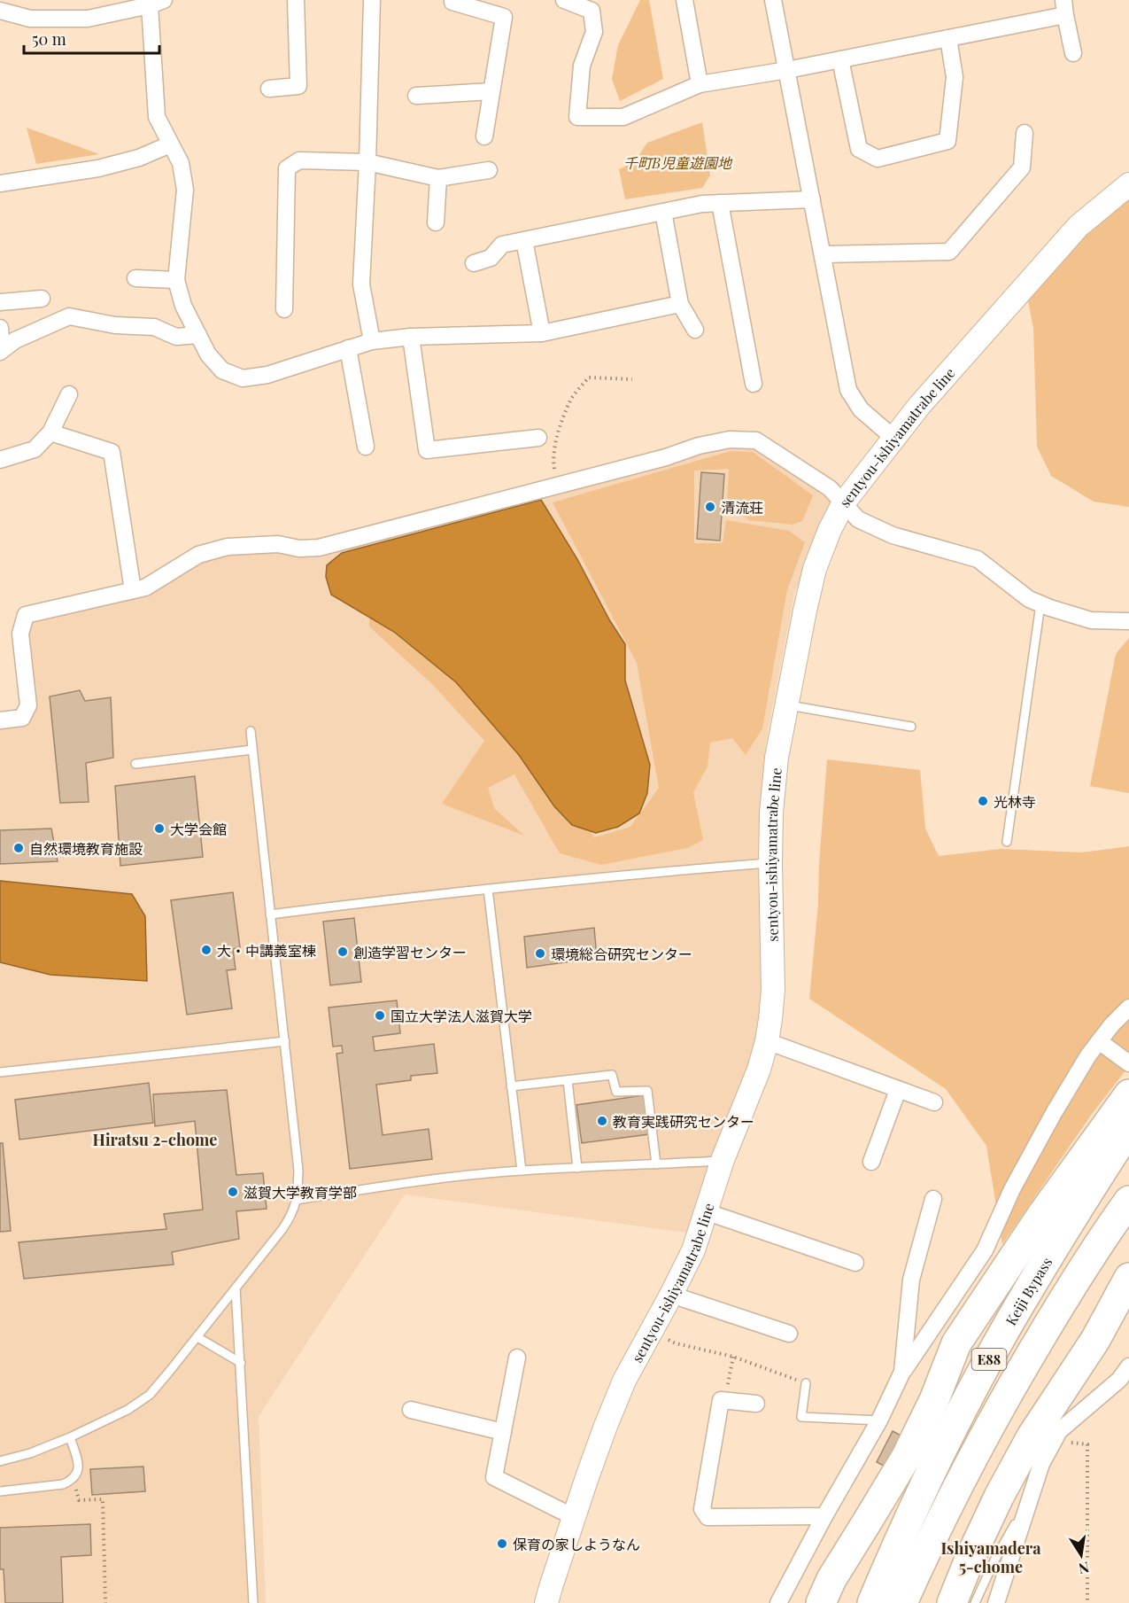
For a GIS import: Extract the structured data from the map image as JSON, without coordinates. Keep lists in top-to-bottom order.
{
  "streets": {
    "highway": ["Keiji Bypass", "E88"],
    "main road": ["sentyou-ishiyamatrabe line"]
  },
  "districts": ["Hiratsu 2-chome", "Ishiyamadera 5-chome"],
  "parks": ["千町B児童遊園地"],
  "places": [
    "清流荘",
    "光林寺",
    "大学会館",
    "自然環境教育施設",
    "大・中講義室棟",
    "創造学習センター",
    "環境総合研究センター",
    "国立大学法人滋賀大学",
    "教育実践研究センター",
    "滋賀大学教育学部",
    "保育の家しようなん"
  ],
  "scale_bar": "50 m",
  "north": "bottom"
}
